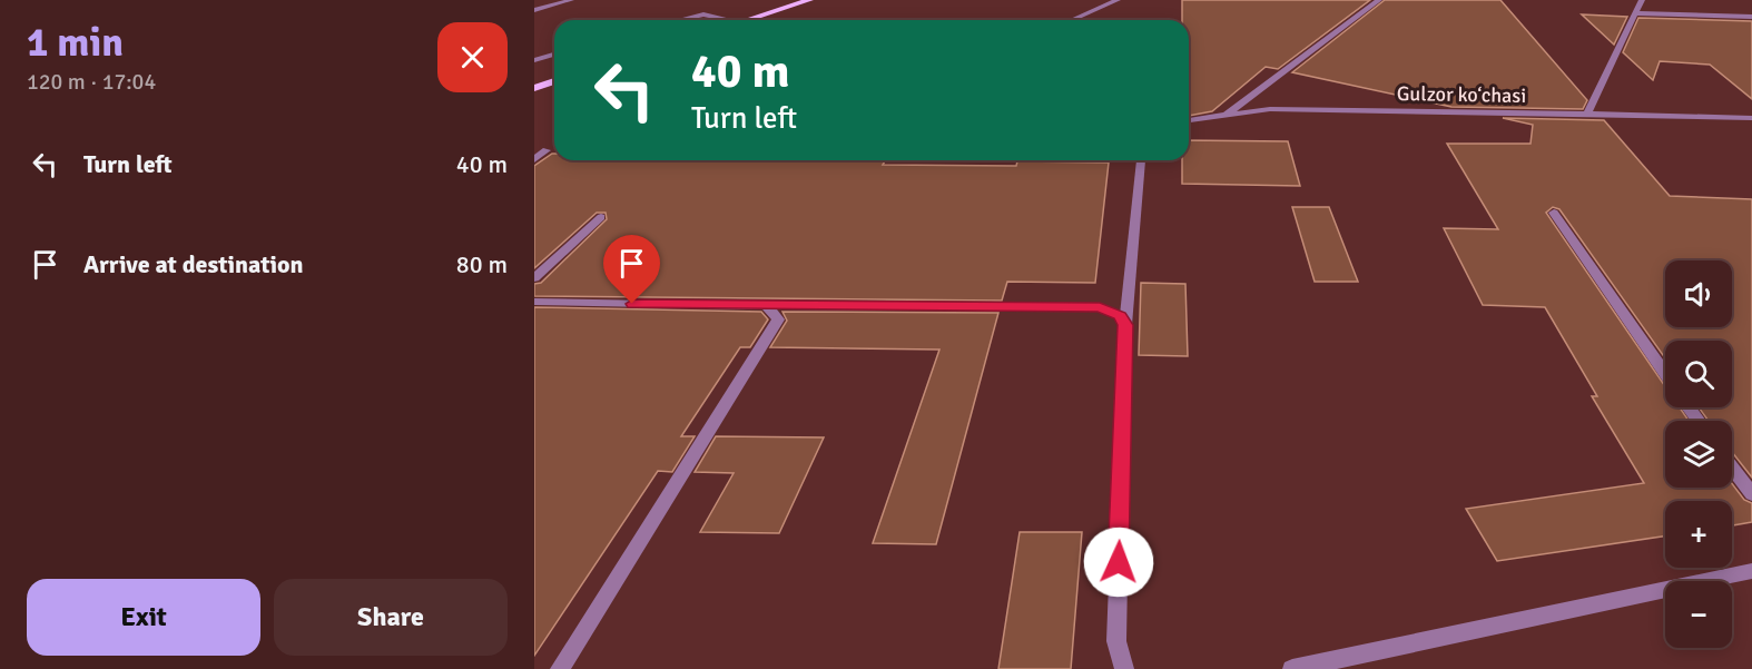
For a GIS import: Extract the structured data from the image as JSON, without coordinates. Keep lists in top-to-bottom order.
{
  "streets": {
    "street": ["Gulzor koʻchasi"]
  },
  "page": {
    "heading": ["1 min", "120 m · 17:04"],
    "turn": ["40 m", "Turn left"],
    "list": [
      {
        "name": "Turn left",
        "value": "40 m"
      },
      {
        "name": "Arrive at destination",
        "value": "80 m"
      }
    ],
    "map_buttons": ["+", "−"],
    "buttons": ["Exit", "Share"]
  }
}
